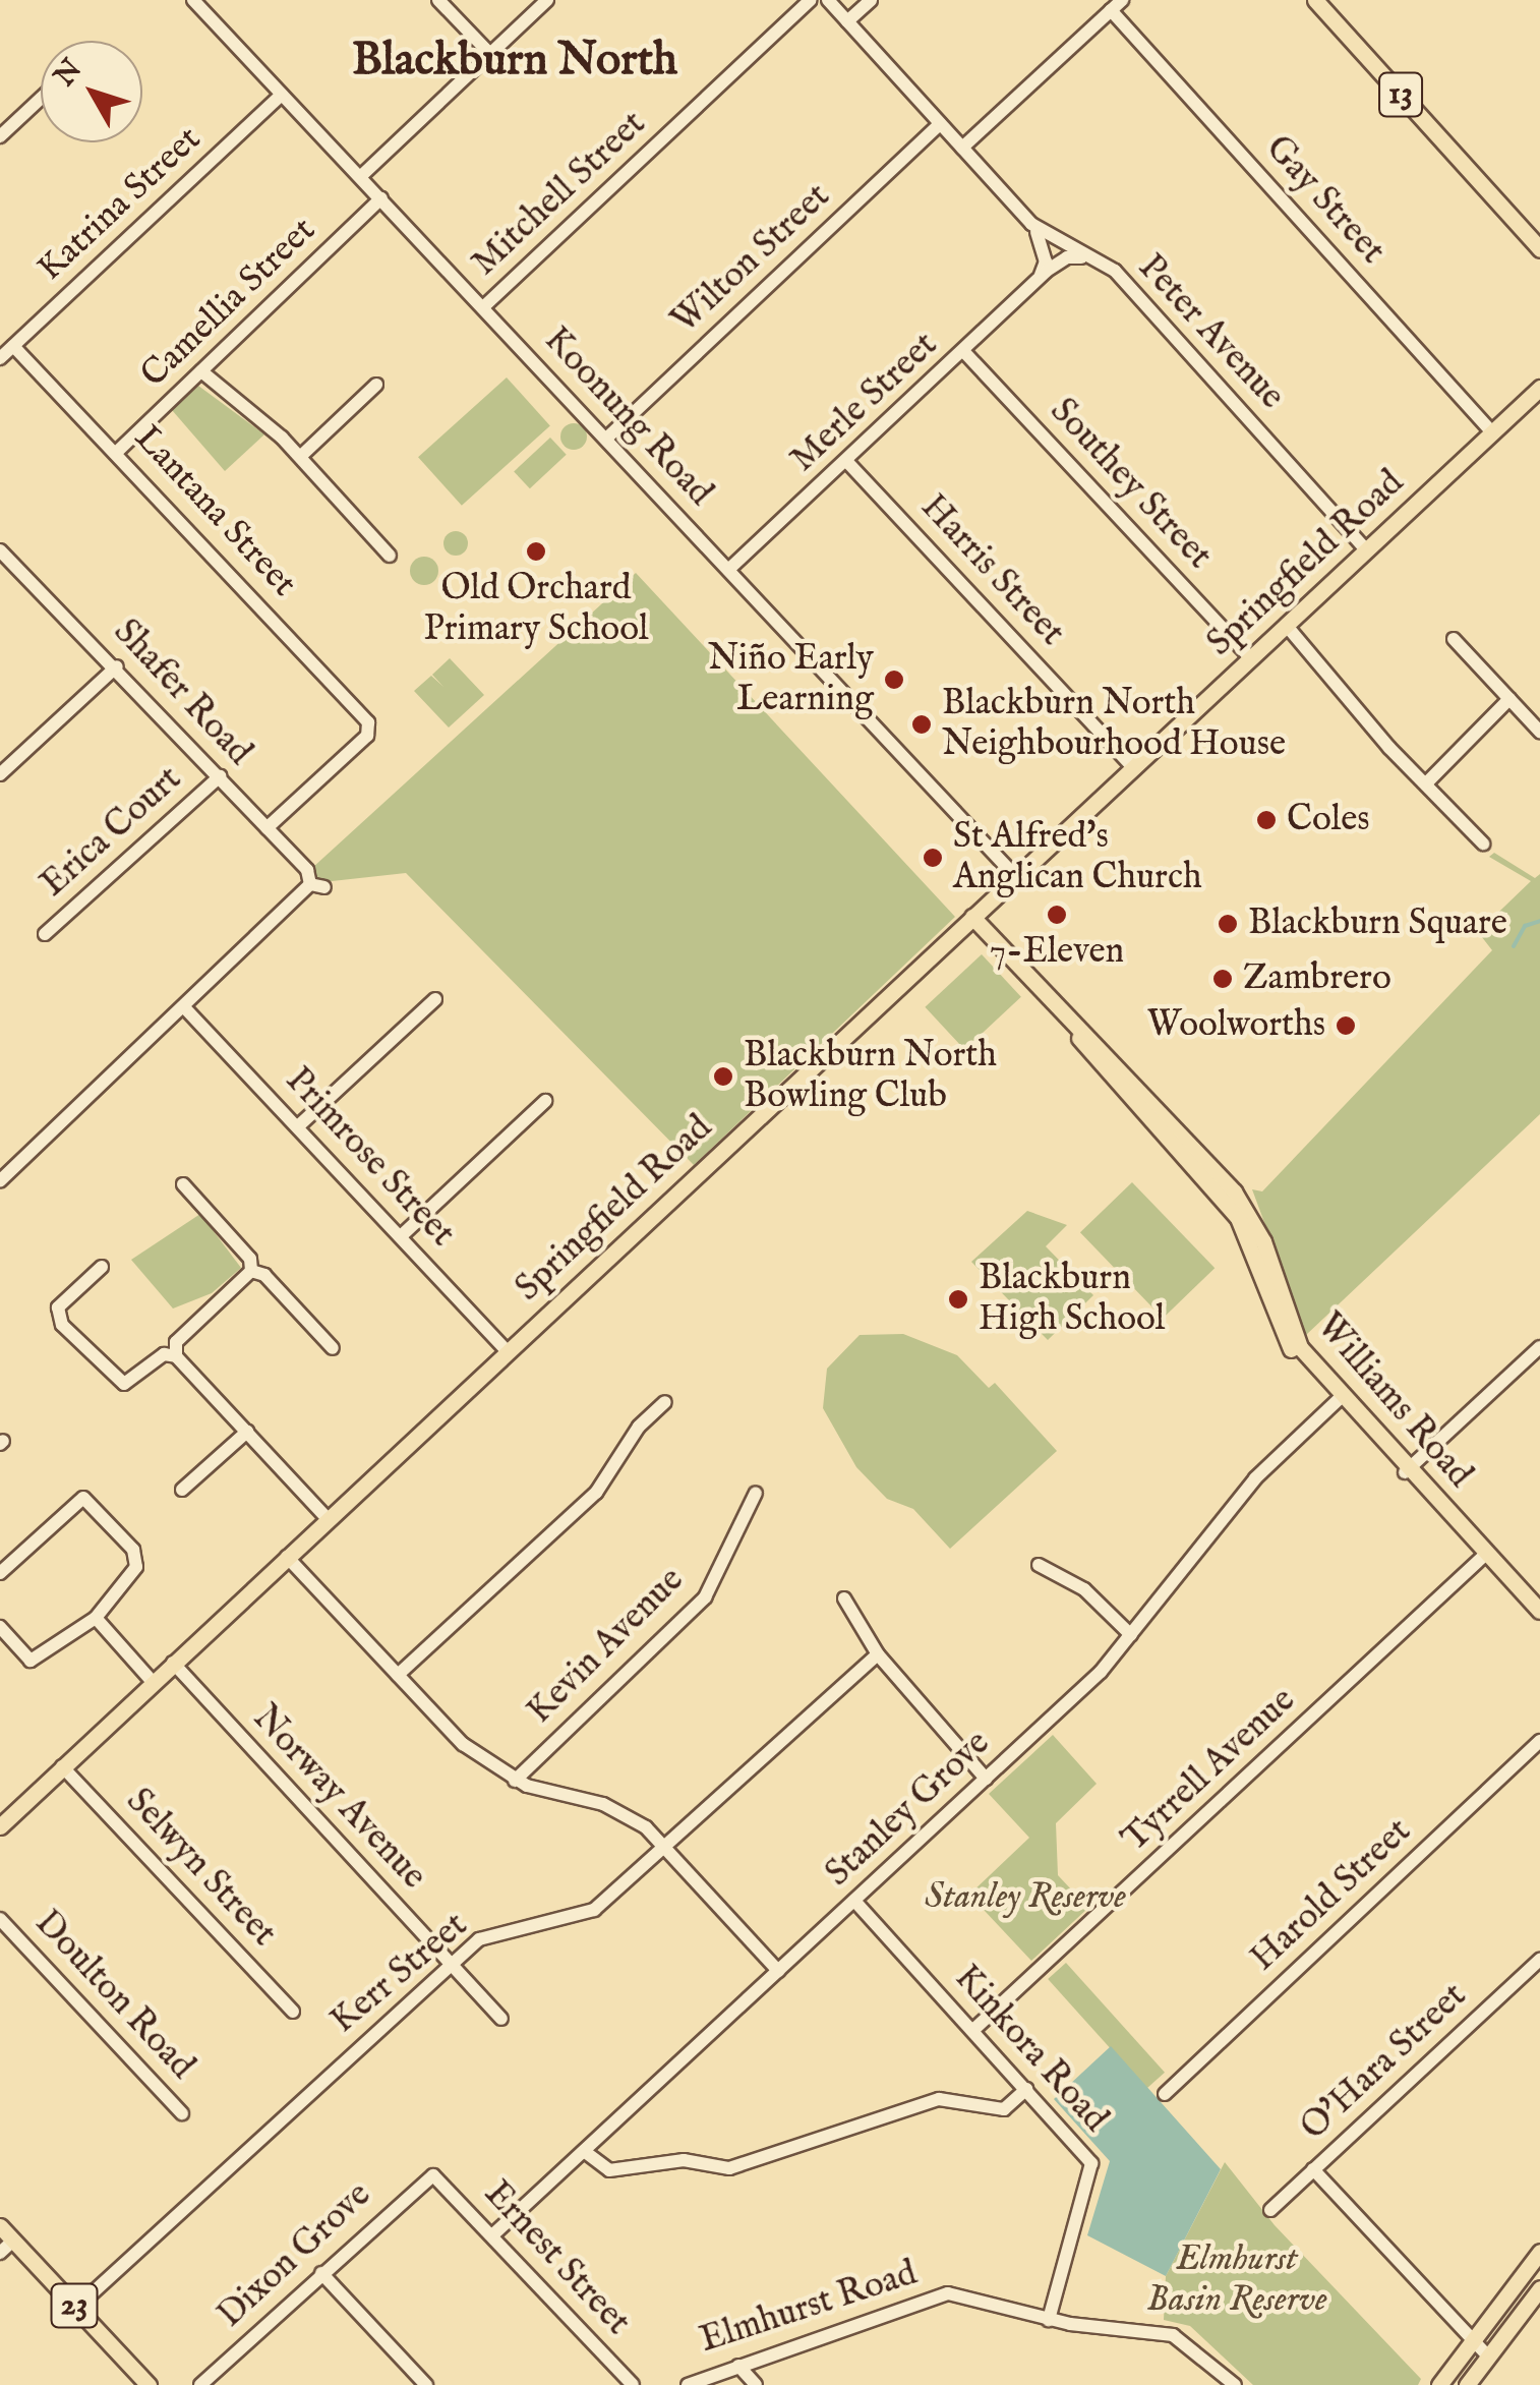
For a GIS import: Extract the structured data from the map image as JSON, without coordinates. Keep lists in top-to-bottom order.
{
  "streets": {
    "main road": [
      "13",
      "Springfield Road",
      "Williams Road",
      "23"
    ],
    "street": [
      "Mitchell Street",
      "Gay Street",
      "Katrina Street",
      "Wilton Street",
      "Camellia Street",
      "Peter Avenue",
      "Merle Street",
      "Koonung Road",
      "Southey Street",
      "Lantana Street",
      "Harris Street",
      "Shafer Road",
      "Erica Court",
      "Primrose Street",
      "Kevin Avenue",
      "Tyrrell Avenue",
      "Norway Avenue",
      "Stanley Grove",
      "Selwyn Street",
      "Harold Street",
      "Kerr Street",
      "Doulton Road",
      "Kinkora Road",
      "O'Hara Street",
      "Dixon Grove",
      "Ernest Street",
      "Elmhurst Road"
    ]
  },
  "crossings": [
    ["Mitchell Street", "Koonung Road"],
    ["Gay Street", "Springfield Road"],
    ["Katrina Street", "Koonung Road"],
    ["Katrina Street", "Lantana Street"],
    ["Wilton Street", "Peter Avenue"],
    ["Wilton Street", "Koonung Road"],
    ["Camellia Street", "Koonung Road"],
    ["Camellia Street", "Lantana Street"],
    ["Peter Avenue", "Merle Street"],
    ["Peter Avenue", "Springfield Road"],
    ["Merle Street", "Koonung Road"],
    ["Merle Street", "Southey Street"],
    ["Merle Street", "Harris Street"],
    ["Koonung Road", "Springfield Road"],
    ["Southey Street", "Springfield Road"],
    ["Lantana Street", "Shafer Road"],
    ["Springfield Road", "Harris Street"],
    ["Springfield Road", "Primrose Street"],
    ["Springfield Road", "Williams Road"],
    ["Springfield Road", "Norway Avenue"],
    ["Springfield Road", "Selwyn Street"],
    ["Shafer Road", "Erica Court"],
    ["Williams Road", "Tyrrell Avenue"],
    ["Williams Road", "Stanley Grove"],
    ["Tyrrell Avenue", "Kinkora Road"],
    ["Norway Avenue", "Kerr Street"],
    ["Stanley Grove", "Kinkora Road"],
    ["Stanley Grove", "Ernest Street"],
    ["Kerr Street", "23"],
    ["Kinkora Road", "Elmhurst Road"],
    ["Dixon Grove", "Ernest Street"]
  ],
  "districts": ["Blackburn North"],
  "parks": ["Stanley Reserve", "Elmhurst Basin Reserve"],
  "places": [
    "Old Orchard Primary School",
    "Niño Early Learning",
    "Blackburn North Neighbourhood House",
    "Coles",
    "St Alfred's Anglican Church",
    "7-Eleven",
    "Blackburn Square",
    "Zambrero",
    "Woolworths",
    "Blackburn North Bowling Club",
    "Blackburn High School"
  ],
  "north": "top left"
}
